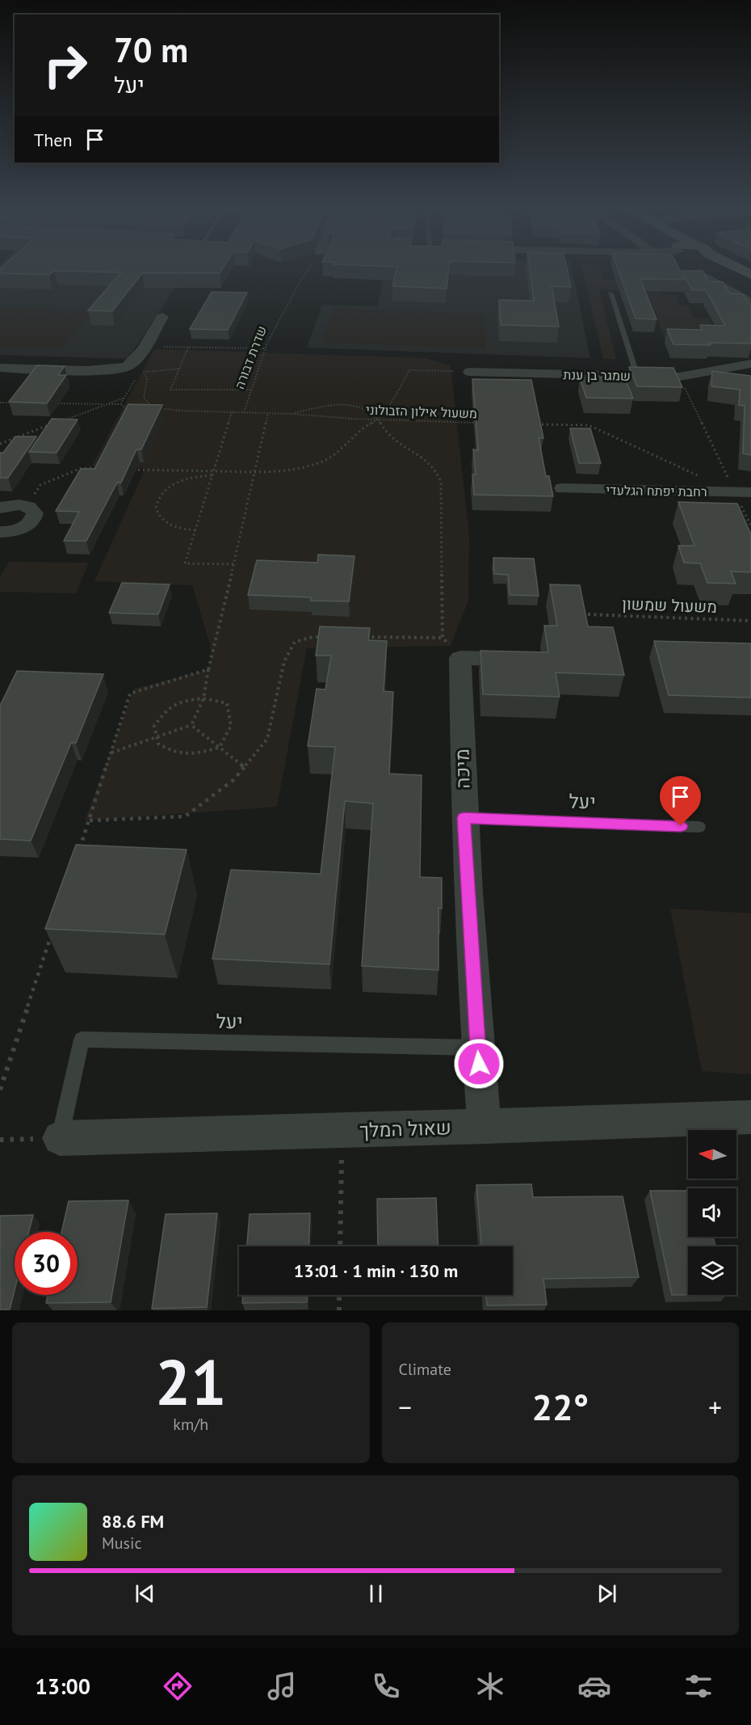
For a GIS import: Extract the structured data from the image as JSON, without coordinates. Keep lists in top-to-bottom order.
{
  "streets": {
    "street": [
      "שמגר בן ענת",
      "רחבת יפתח הגלעדי",
      "מיכה",
      "שאול המלך"
    ],
    "lane": ["יעל"],
    "path": ["שדרת דבורה", "משעול אילון הזבולוני", "משעול שמשון"]
  },
  "crossings": [
    ["שדרת דבורה", "משעול אילון הזבולוני"],
    ["מיכה", "יעל"],
    ["מיכה", "שאול המלך"],
    ["יעל", "שאול המלך"]
  ],
  "north": "left",
  "page": {
    "turn": ["70 m", "יעל"],
    "then": "Then",
    "limit": "30",
    "trip": "13:01 · 1 min · 130 m",
    "tile": [
      ["21", "km/h"],
      "Climate"
    ],
    "heat": ["−", "22°", "+"],
    "song": ["88.6 FM", "Music"],
    "tabs": "13:00"
  }
}
